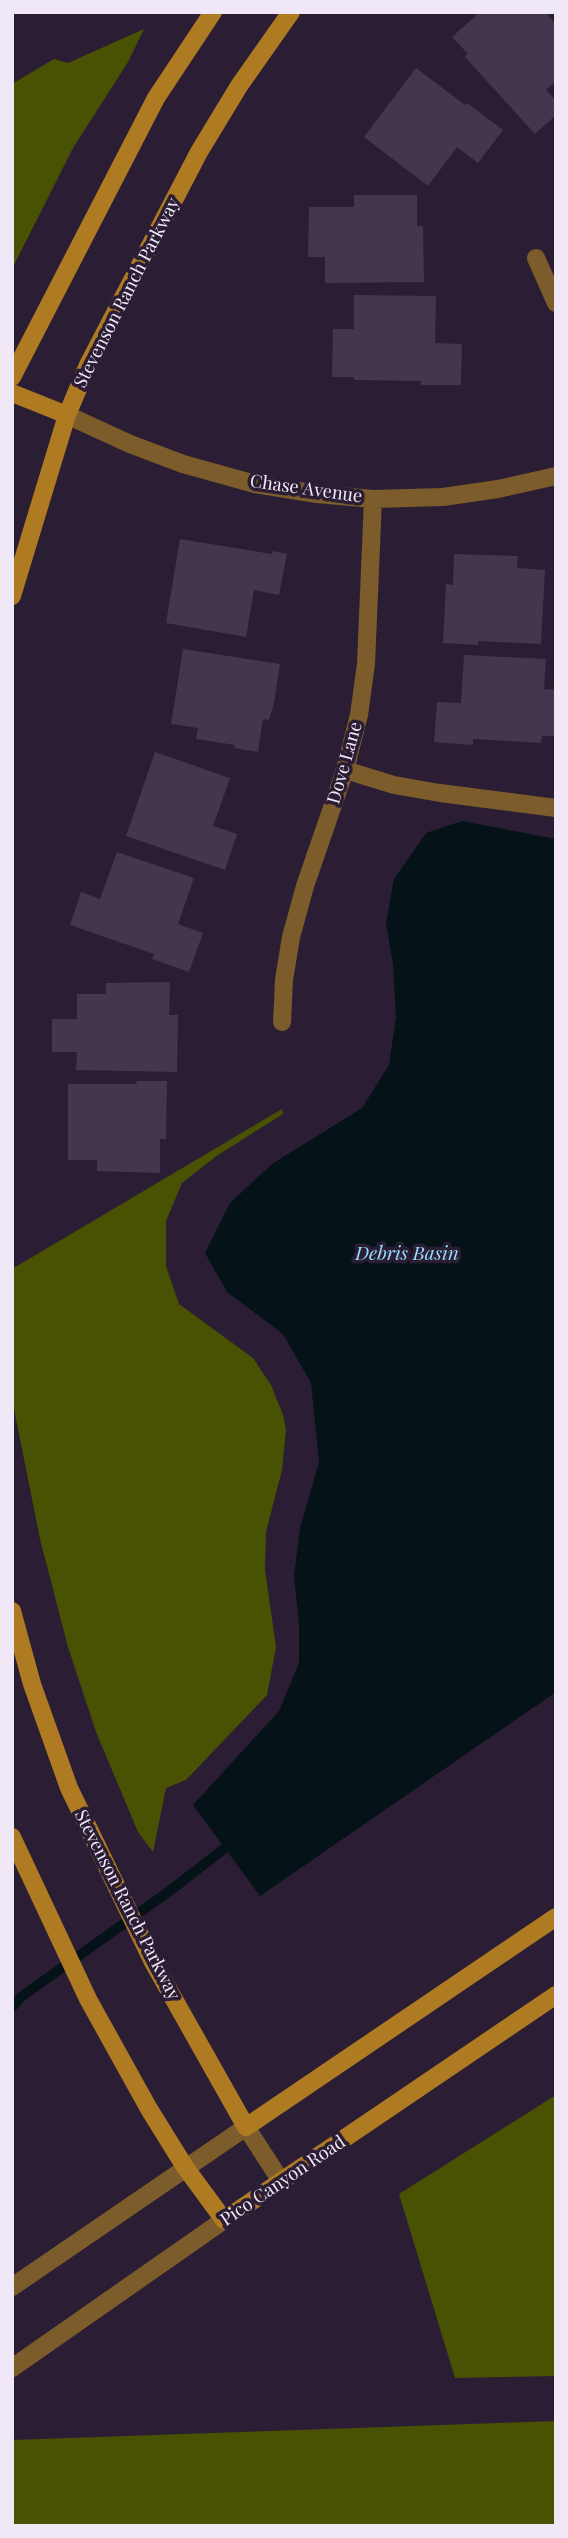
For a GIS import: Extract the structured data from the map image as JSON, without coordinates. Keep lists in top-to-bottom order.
{
  "streets": {
    "main road": ["Stevenson Ranch Parkway", "Pico Canyon Road"],
    "street": ["Chase Avenue", "Dove Lane"]
  },
  "crossings": [
    ["Stevenson Ranch Parkway", "Chase Avenue"],
    ["Stevenson Ranch Parkway", "Pico Canyon Road"],
    ["Chase Avenue", "Dove Lane"]
  ],
  "water": ["Debris Basin"]
}
